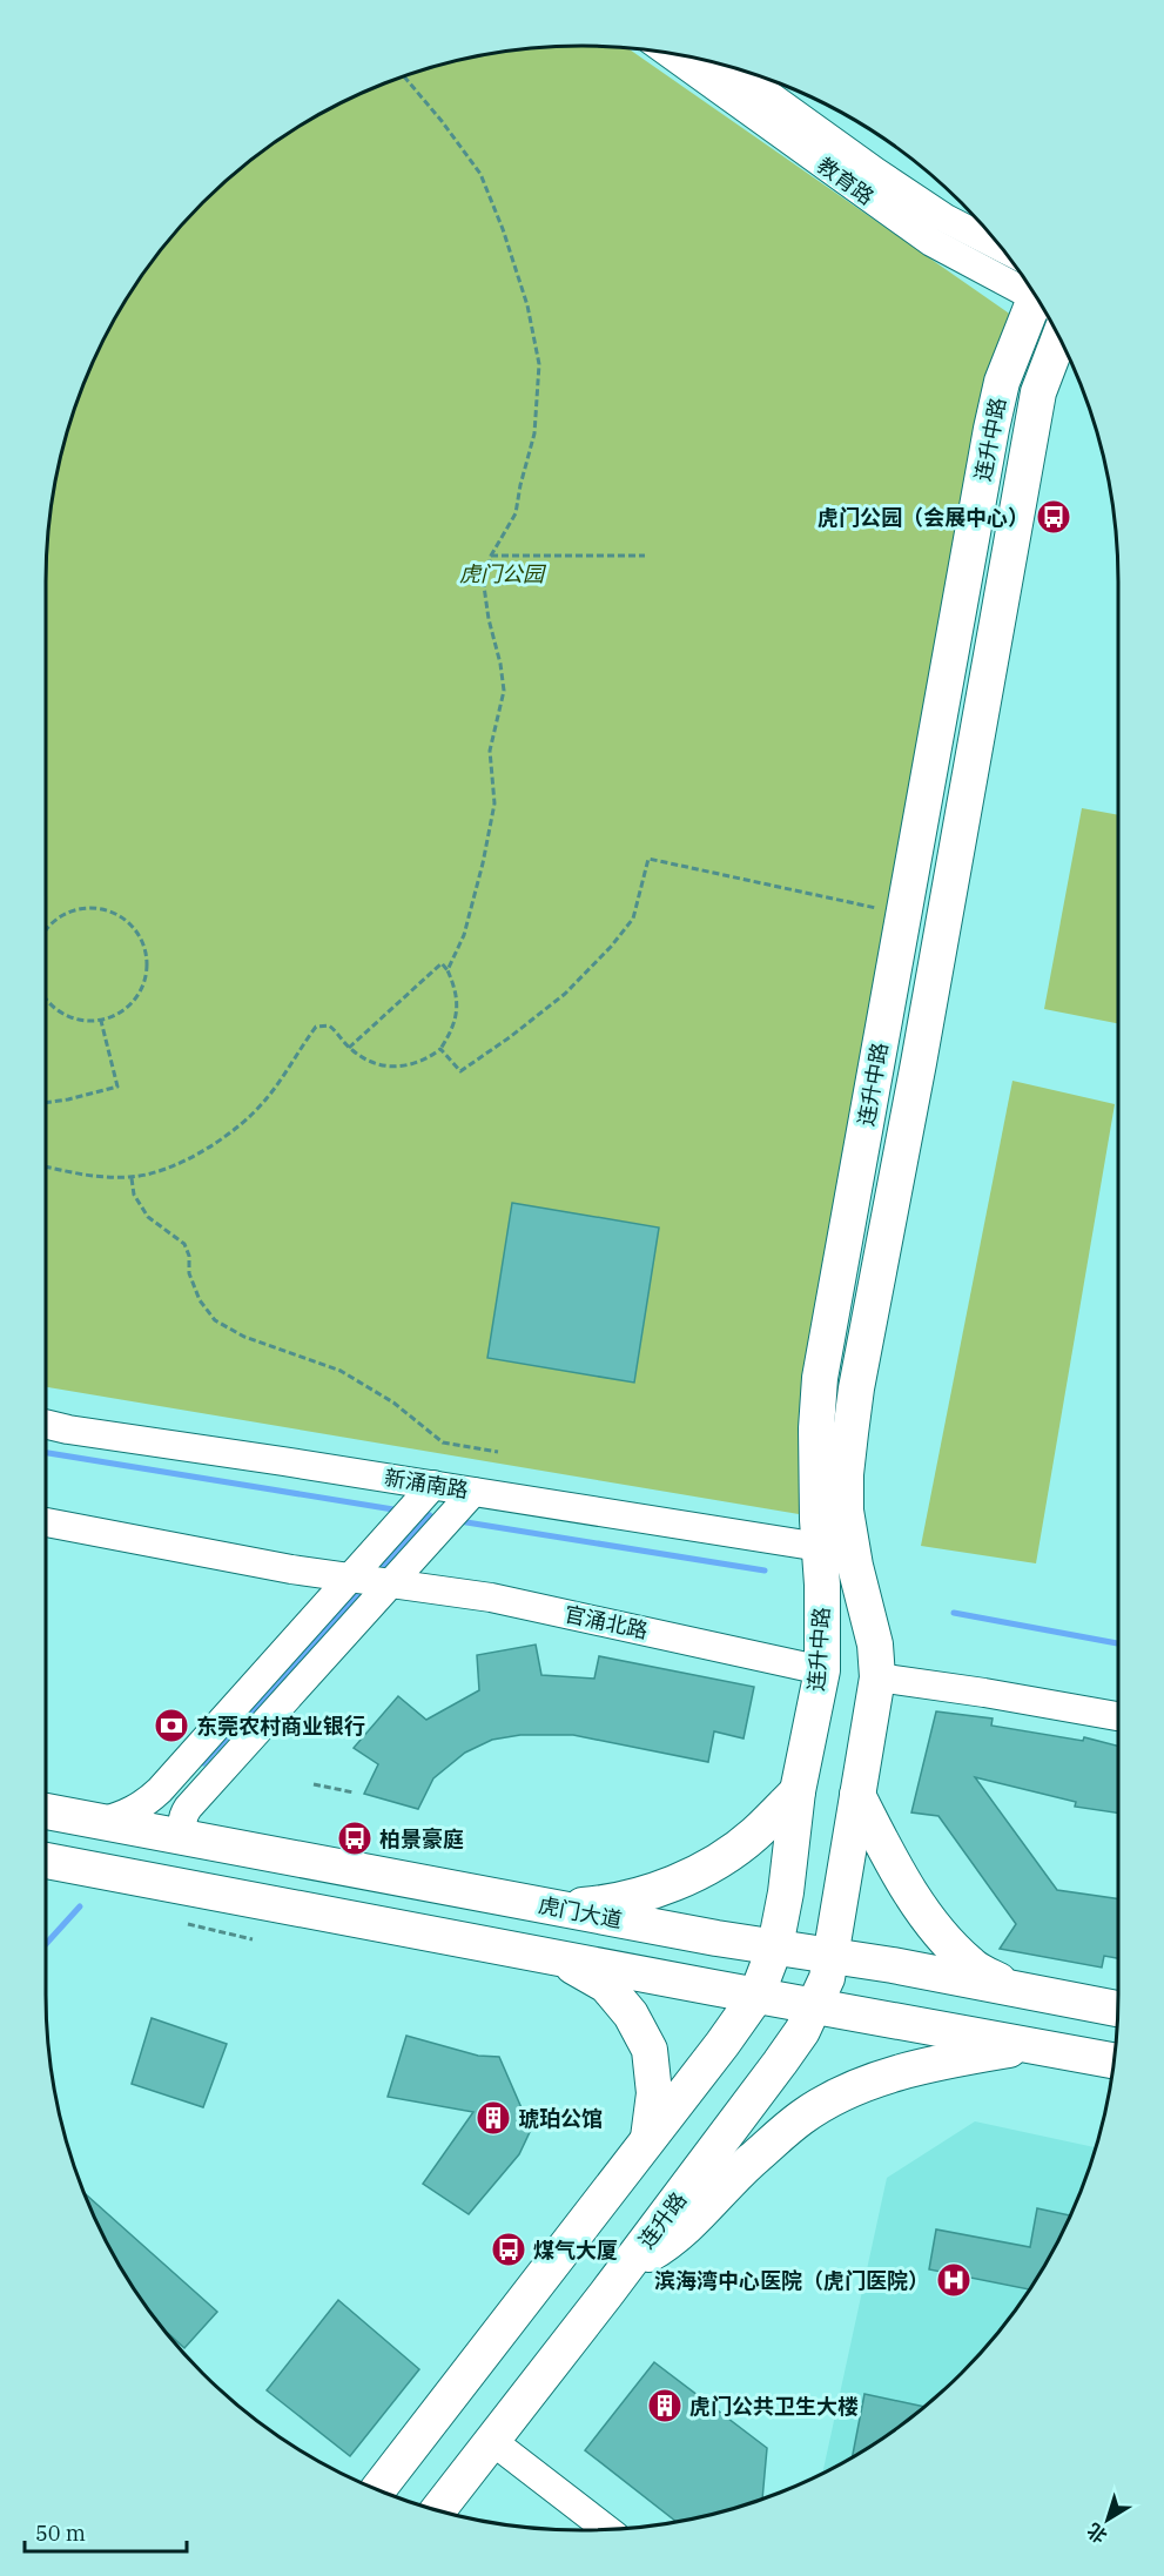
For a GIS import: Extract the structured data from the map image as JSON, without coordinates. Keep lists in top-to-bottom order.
{
  "streets": {
    "main road": ["连升中路", "虎门大道", "连升路"],
    "street": ["教育路", "新涌南路", "官涌北路"]
  },
  "crossings": [
    ["连升中路", "新涌南路"],
    ["连升中路", "官涌北路"],
    ["连升中路", "虎门大道"],
    ["连升中路", "连升路"],
    ["虎门大道", "连升路"]
  ],
  "parks": ["虎门公园"],
  "places": {
    "bus stop": ["虎门公园（会展中心）", "柏景豪庭", "煤气大厦"],
    "bank": ["东莞农村商业银行"],
    "building": ["琥珀公馆", "虎门公共卫生大楼"],
    "hospital": ["滨海湾中心医院（虎门医院）"]
  },
  "scale_bar": "50 m",
  "north": "bottom left"
}
